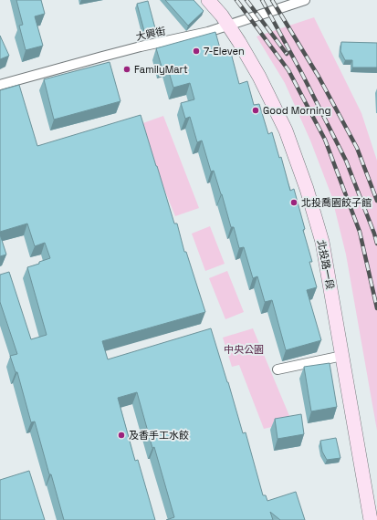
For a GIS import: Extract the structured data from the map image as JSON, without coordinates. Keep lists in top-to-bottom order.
{
  "streets": {
    "street": ["大興街", "北投路一段"]
  },
  "crossings": [
    ["大興街", "北投路一段"]
  ],
  "parks": ["中央公園"],
  "places": [
    "7-Eleven",
    "FamilyMart",
    "Good Morning",
    "北投喬園餃子館",
    "及香手工水餃"
  ]
}
